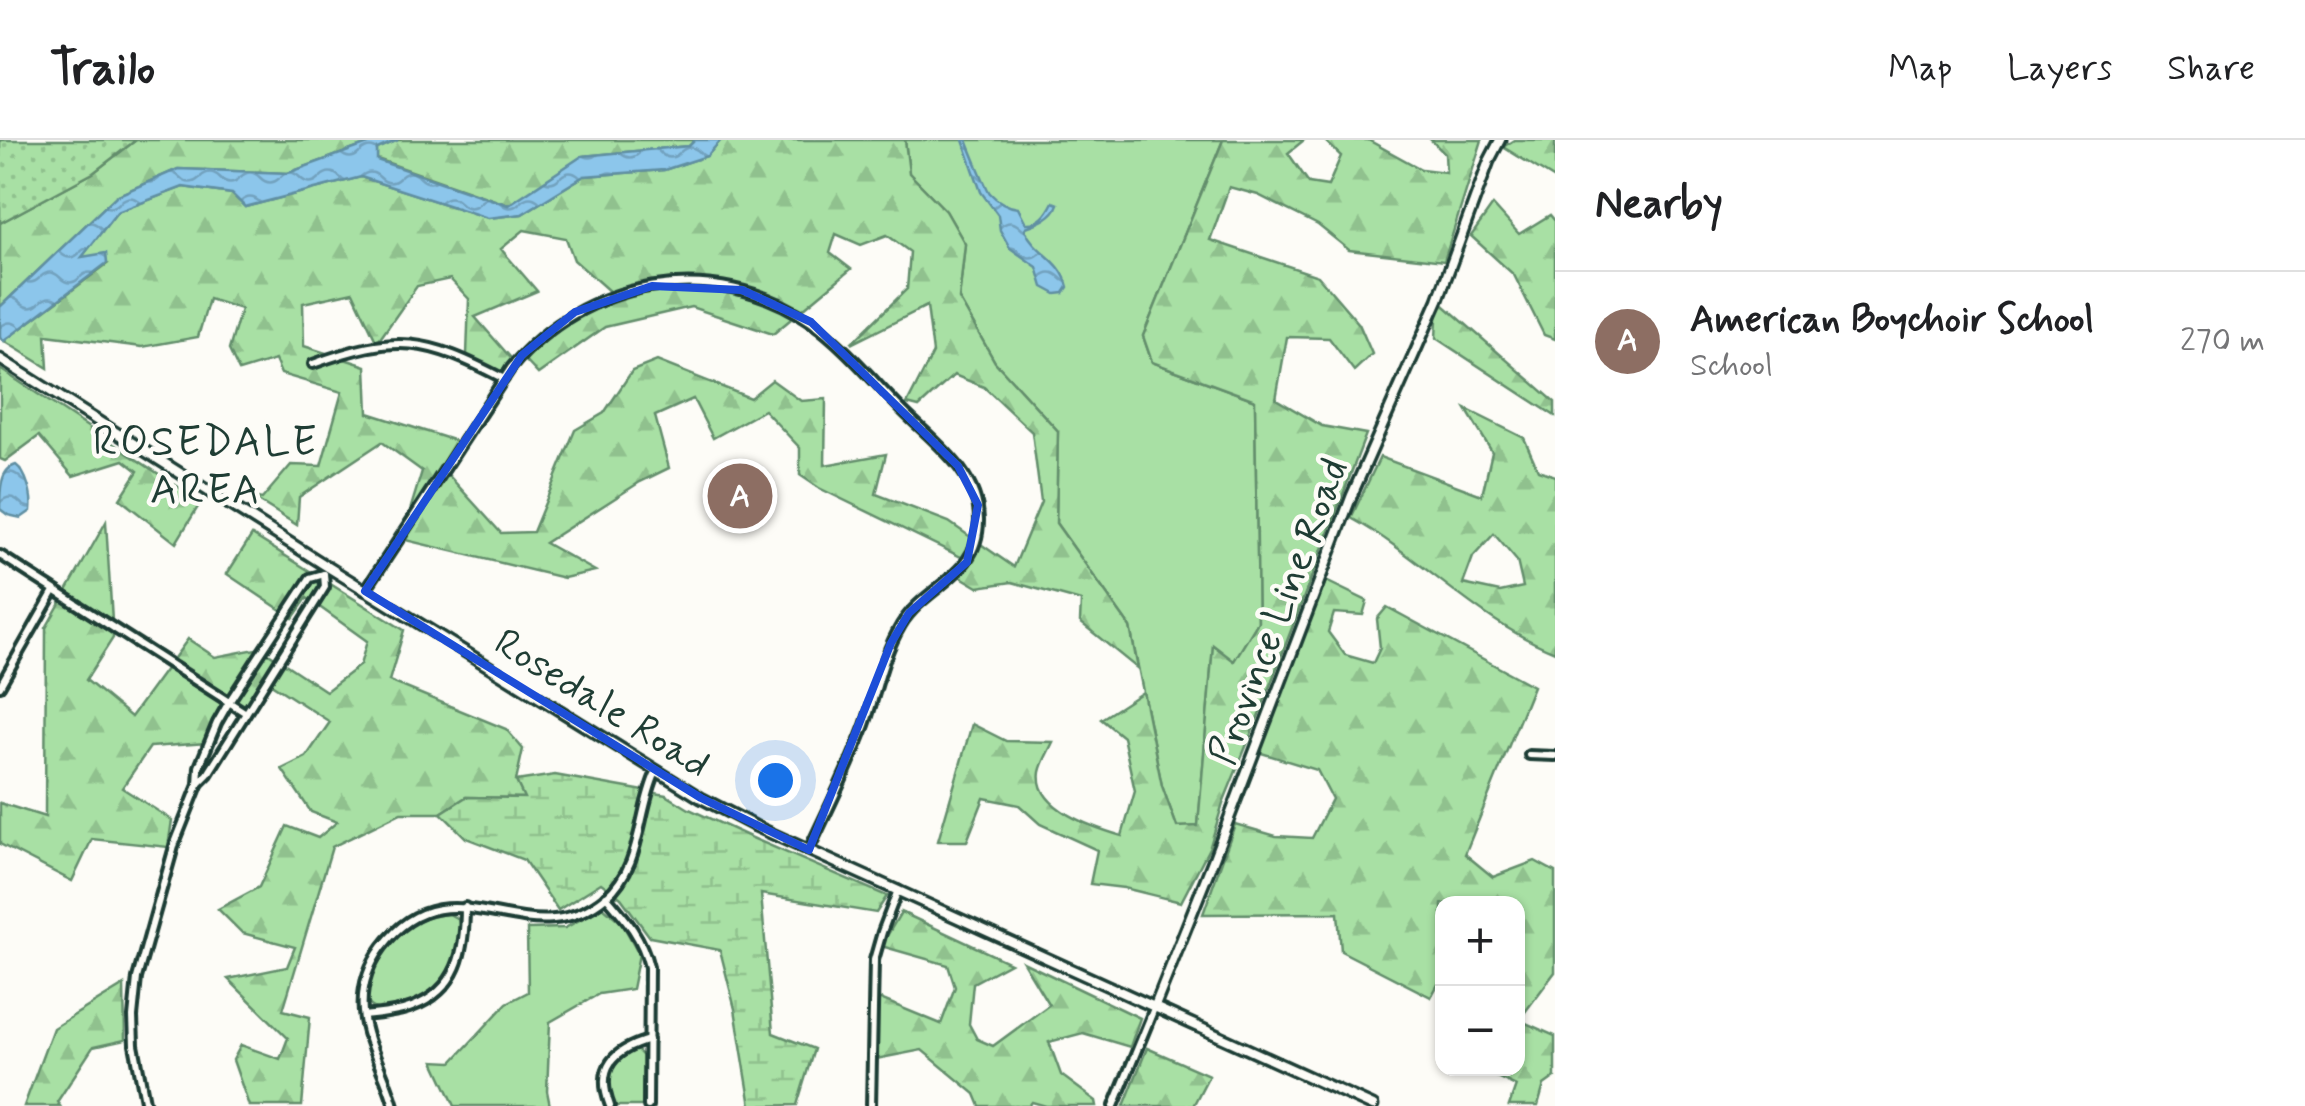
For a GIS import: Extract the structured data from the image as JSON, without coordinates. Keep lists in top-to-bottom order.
{
  "streets": {
    "street": ["Province Line Road", "Rosedale Road"]
  },
  "crossings": [
    ["Province Line Road", "Rosedale Road"]
  ],
  "districts": ["ROSEDALE AREA"],
  "page": {
    "header": "Trailo",
    "nav": ["Map", "Layers", "Share"],
    "heading": "Nearby",
    "list": [
      {
        "mark": "A",
        "name": "American Boychoir School",
        "note": "School",
        "value": "270 m"
      }
    ],
    "pins": "A",
    "map_buttons": ["+", "−"]
  }
}
